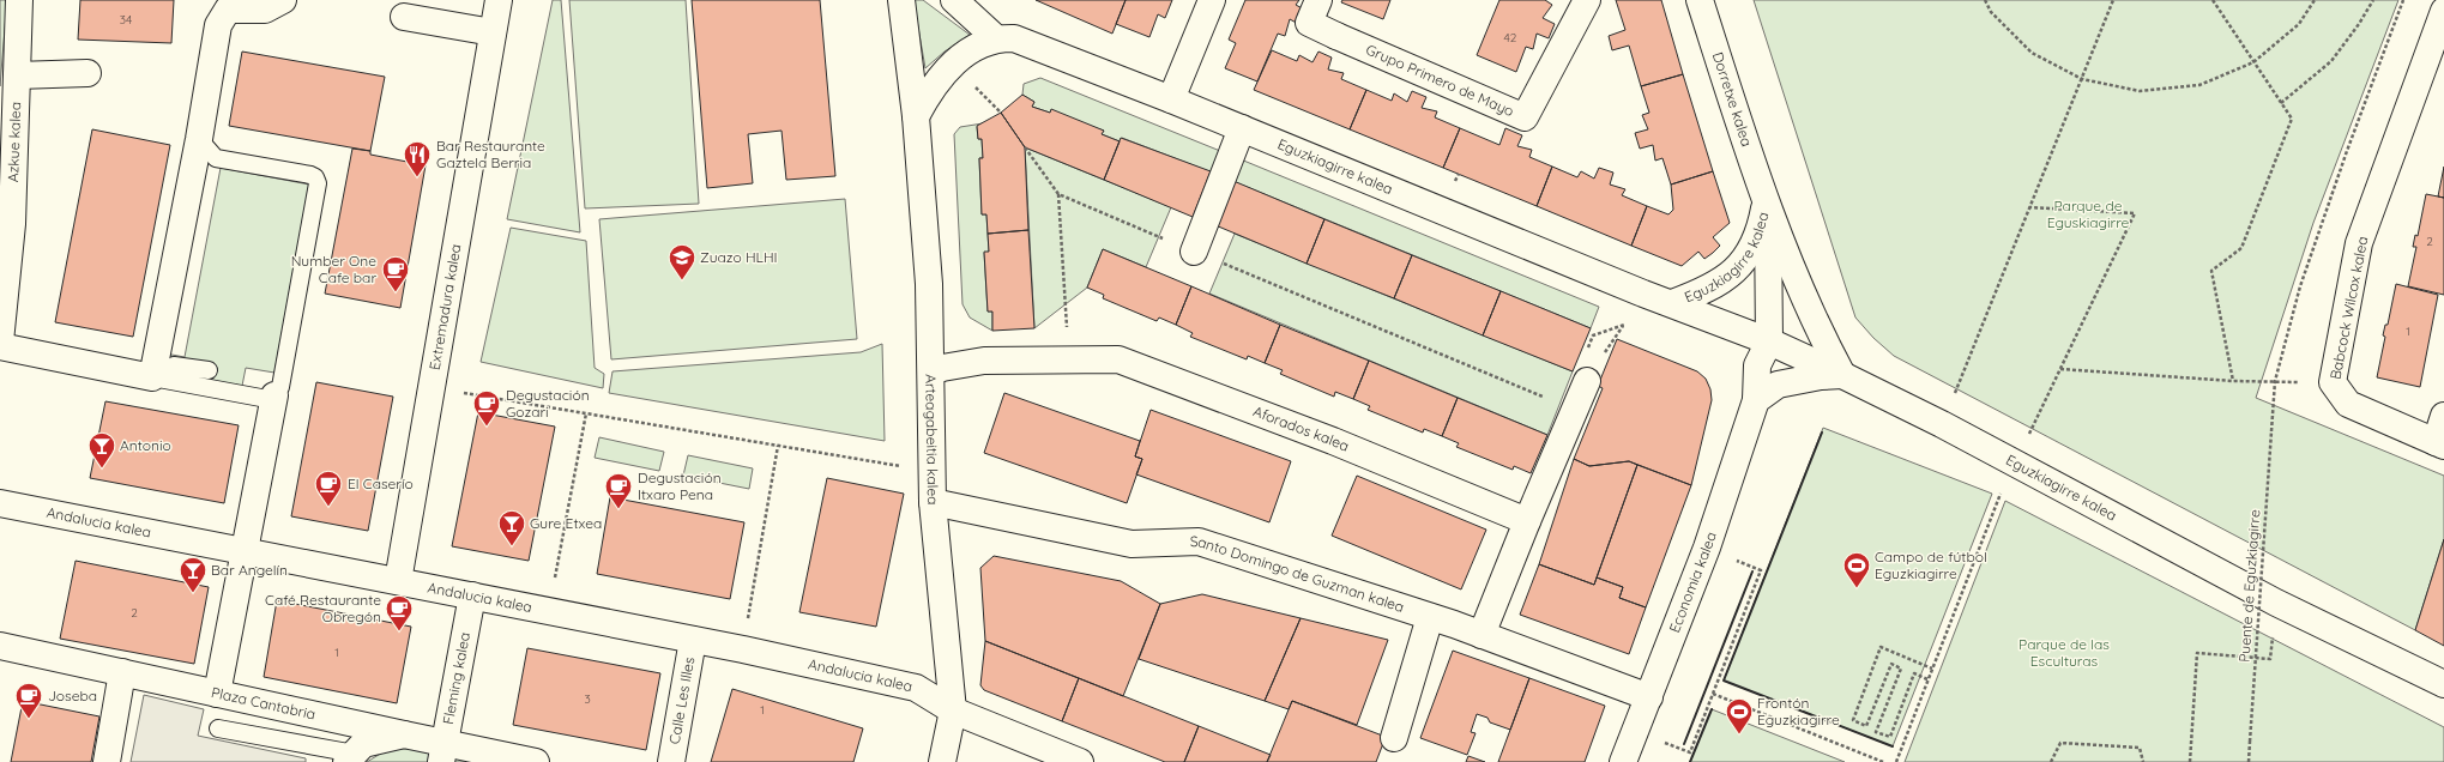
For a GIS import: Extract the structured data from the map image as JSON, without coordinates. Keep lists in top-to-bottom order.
{
  "streets": {
    "street": [
      "Grupo Primero de Mayo",
      "Dorretxe kalea",
      "Azkue kalea",
      "Eguzkiagirre kalea",
      "Extremadura kalea",
      "Babcock Wilcox kalea",
      "Aforados kalea",
      "Arteagabeitia kalea",
      "Andalucia kalea",
      "Santo Domingo de Guzman kalea",
      "Economia kalea",
      "Fleming kalea",
      "Calle Les Illes",
      "Plaza Cantabria"
    ],
    "path": ["Puente de Eguzkiagirre"]
  },
  "crossings": [
    ["Dorretxe kalea", "Eguzkiagirre kalea"],
    ["Dorretxe kalea", "Economia kalea"],
    ["Eguzkiagirre kalea", "Economia kalea"],
    ["Extremadura kalea", "Andalucia kalea"],
    ["Aforados kalea", "Arteagabeitia kalea"],
    ["Arteagabeitia kalea", "Andalucia kalea"],
    ["Arteagabeitia kalea", "Santo Domingo de Guzman kalea"],
    ["Andalucia kalea", "Fleming kalea"],
    ["Andalucia kalea", "Calle Les Illes"],
    ["Santo Domingo de Guzman kalea", "Economia kalea"]
  ],
  "parks": ["Parque de Eguskiagirre", "Parque de las Esculturas"],
  "places": {
    "restaurant": ["Bar Restaurante Gaztela Berria"],
    "school or university": ["Zuazo HLHI"],
    "cafe": [
      "Number One Cafe bar",
      "Degustación Gozari",
      "El Caserío",
      "Degustación Itxaro Pena",
      "Café Restaurante Obregón",
      "Joseba"
    ],
    "bar": ["Antonio", "Gure Etxea", "Bar Angelín"],
    "sports": ["Campo de fútbol Eguzkiagirre", "Frontón Eguzkiagirre"]
  },
  "house_numbers": [
    "34",
    "42",
    "2",
    "1",
    "2",
    "1",
    "3",
    "1"
  ]
}
